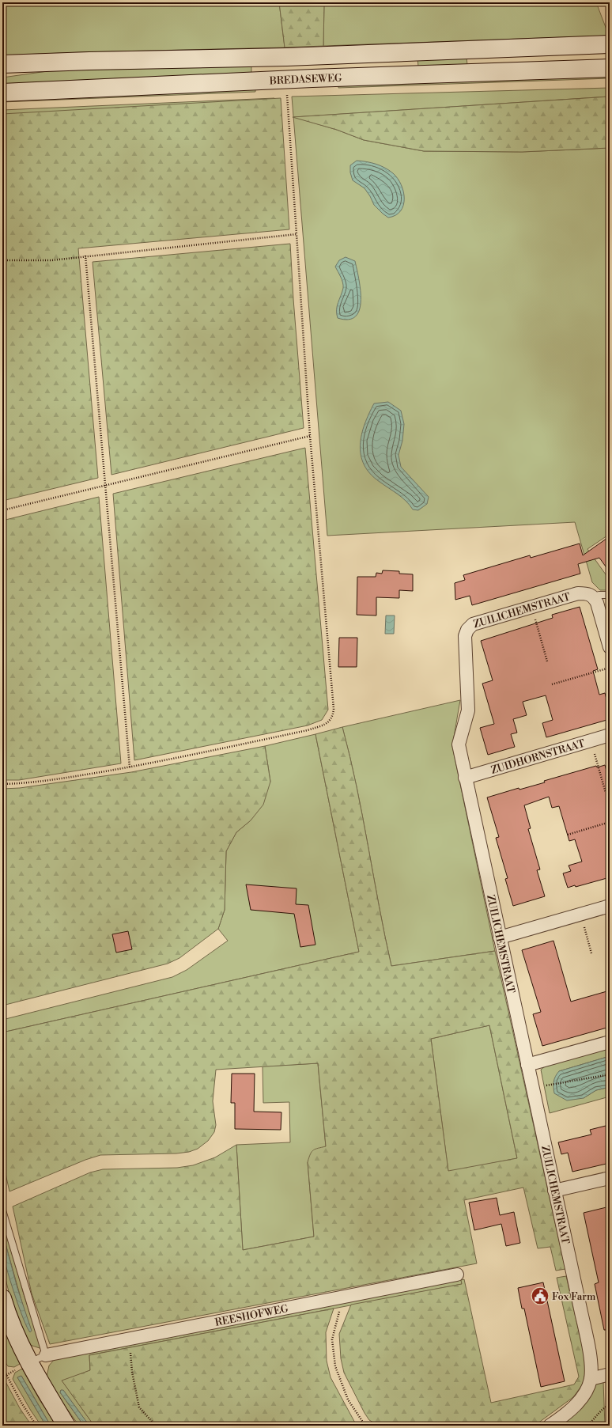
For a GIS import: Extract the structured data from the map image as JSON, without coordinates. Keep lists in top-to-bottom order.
{
  "streets": {
    "main road": ["BREDASEWEG"],
    "street": ["ZUILICHEMSTRAAT", "ZUIDHORNSTRAAT", "REESHOFWEG"]
  },
  "crossings": [
    ["ZUILICHEMSTRAAT", "ZUIDHORNSTRAAT"]
  ],
  "places": {
    "public building": ["Fox Farm"]
  }
}
